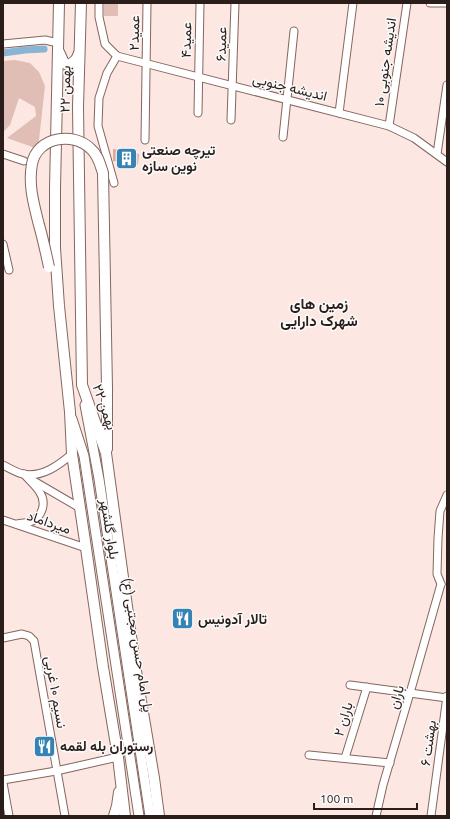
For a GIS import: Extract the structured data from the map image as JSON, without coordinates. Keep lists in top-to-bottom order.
{
  "streets": {
    "highway": ["۲۲ بهمن"],
    "main road": ["بلوار گلشهر", "پل امام حسن مجتبی (ع)"],
    "street": [
      "عمید۲",
      "عمید۴",
      "عمید۶",
      "اندیشه جنوبی ۱۰",
      "اندیشه جنوبی",
      "میرداماد",
      "نسیم ۱۰ غربی",
      "باران",
      "باران ۲",
      "بهشت ۶"
    ]
  },
  "crossings": [
    ["عمید۲", "اندیشه جنوبی"],
    ["عمید۴", "اندیشه جنوبی"],
    ["عمید۶", "اندیشه جنوبی"],
    ["اندیشه جنوبی ۱۰", "اندیشه جنوبی"],
    ["۲۲ بهمن", "میرداماد"],
    ["۲۲ بهمن", "بلوار گلشهر"],
    ["۲۲ بهمن", "پل امام حسن مجتبی (ع)"],
    ["بلوار گلشهر", "پل امام حسن مجتبی (ع)"]
  ],
  "districts": ["زمین های شهرک دارایی"],
  "places": {
    "building": ["تیرچه صنعتی نوین سازه"],
    "restaurant": ["تالار آدونیس", "رستوران بله لقمه"]
  },
  "scale_bar": "100 m"
}
